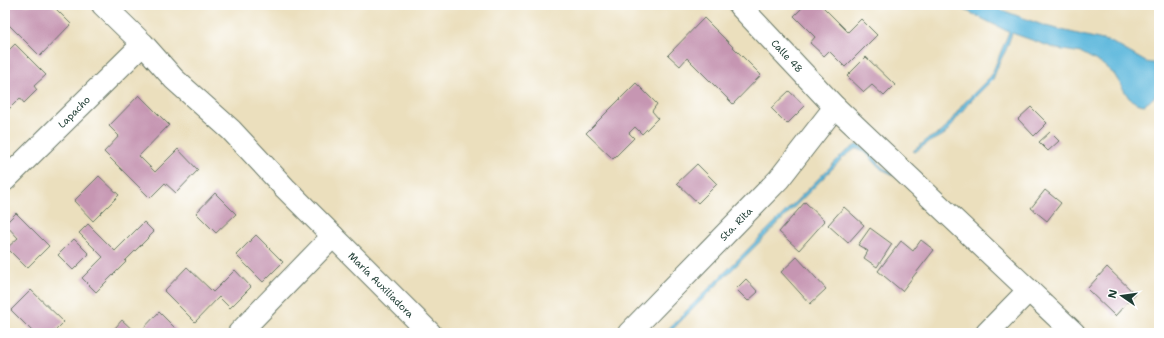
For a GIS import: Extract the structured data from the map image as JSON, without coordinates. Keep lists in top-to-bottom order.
{
  "streets": {
    "street": [
      "Calle 48",
      "Lapacho",
      "Sta. Rita",
      "María Auxiliadora"
    ]
  },
  "crossings": [
    ["Calle 48", "Sta. Rita"],
    ["Lapacho", "María Auxiliadora"]
  ],
  "north": "left"
}
